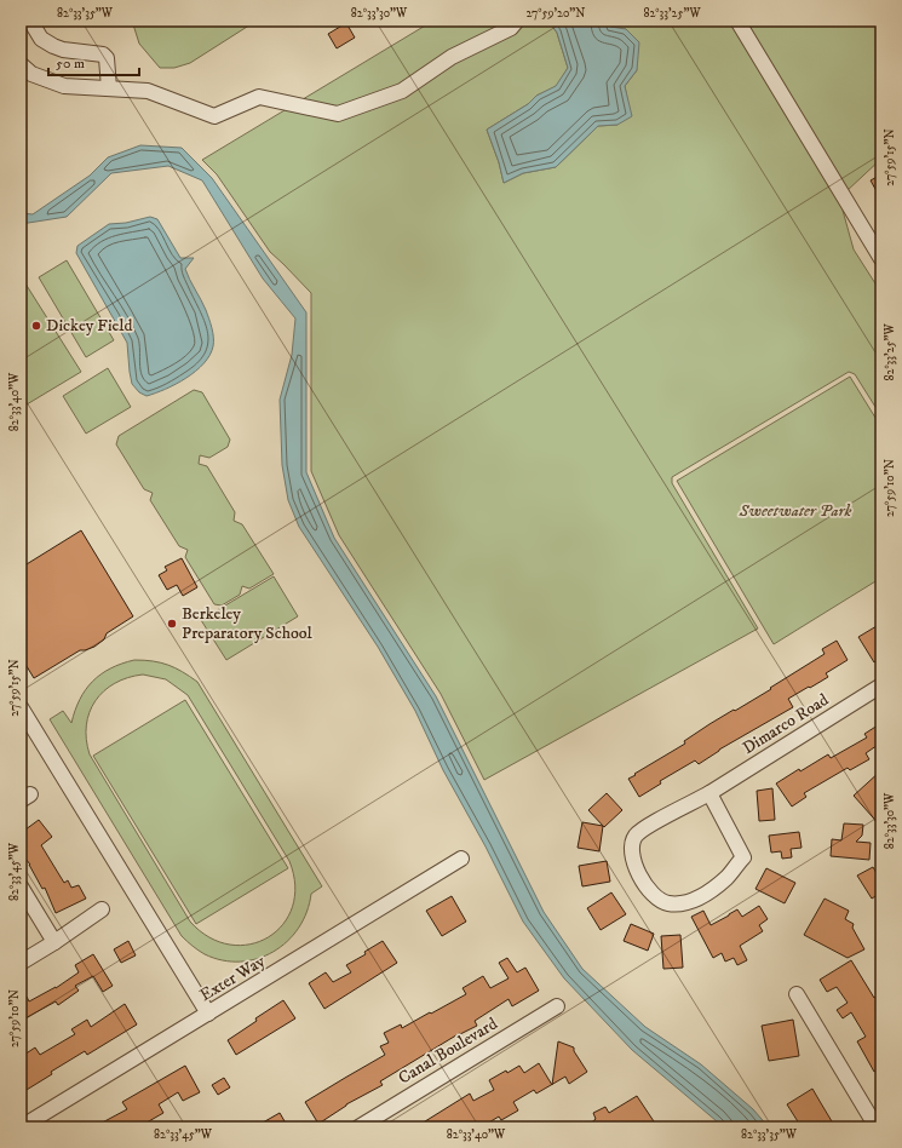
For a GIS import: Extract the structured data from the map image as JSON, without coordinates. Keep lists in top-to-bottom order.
{
  "streets": {
    "street": ["Dimarco Road", "Exter Way", "Canal Boulevard"]
  },
  "parks": ["Sweetwater Park"],
  "places": ["Dickey Field", "Berkeley Preparatory School"],
  "scale_bar": "50 m",
  "coordinates": [
    "82°33'35\"W",
    "82°33'30\"W",
    "27°59'20\"N",
    "82°33'25\"W",
    "27°59'15\"N",
    "82°33'40\"W",
    "27°59'10\"N",
    "82°33'45\"W"
  ]
}
